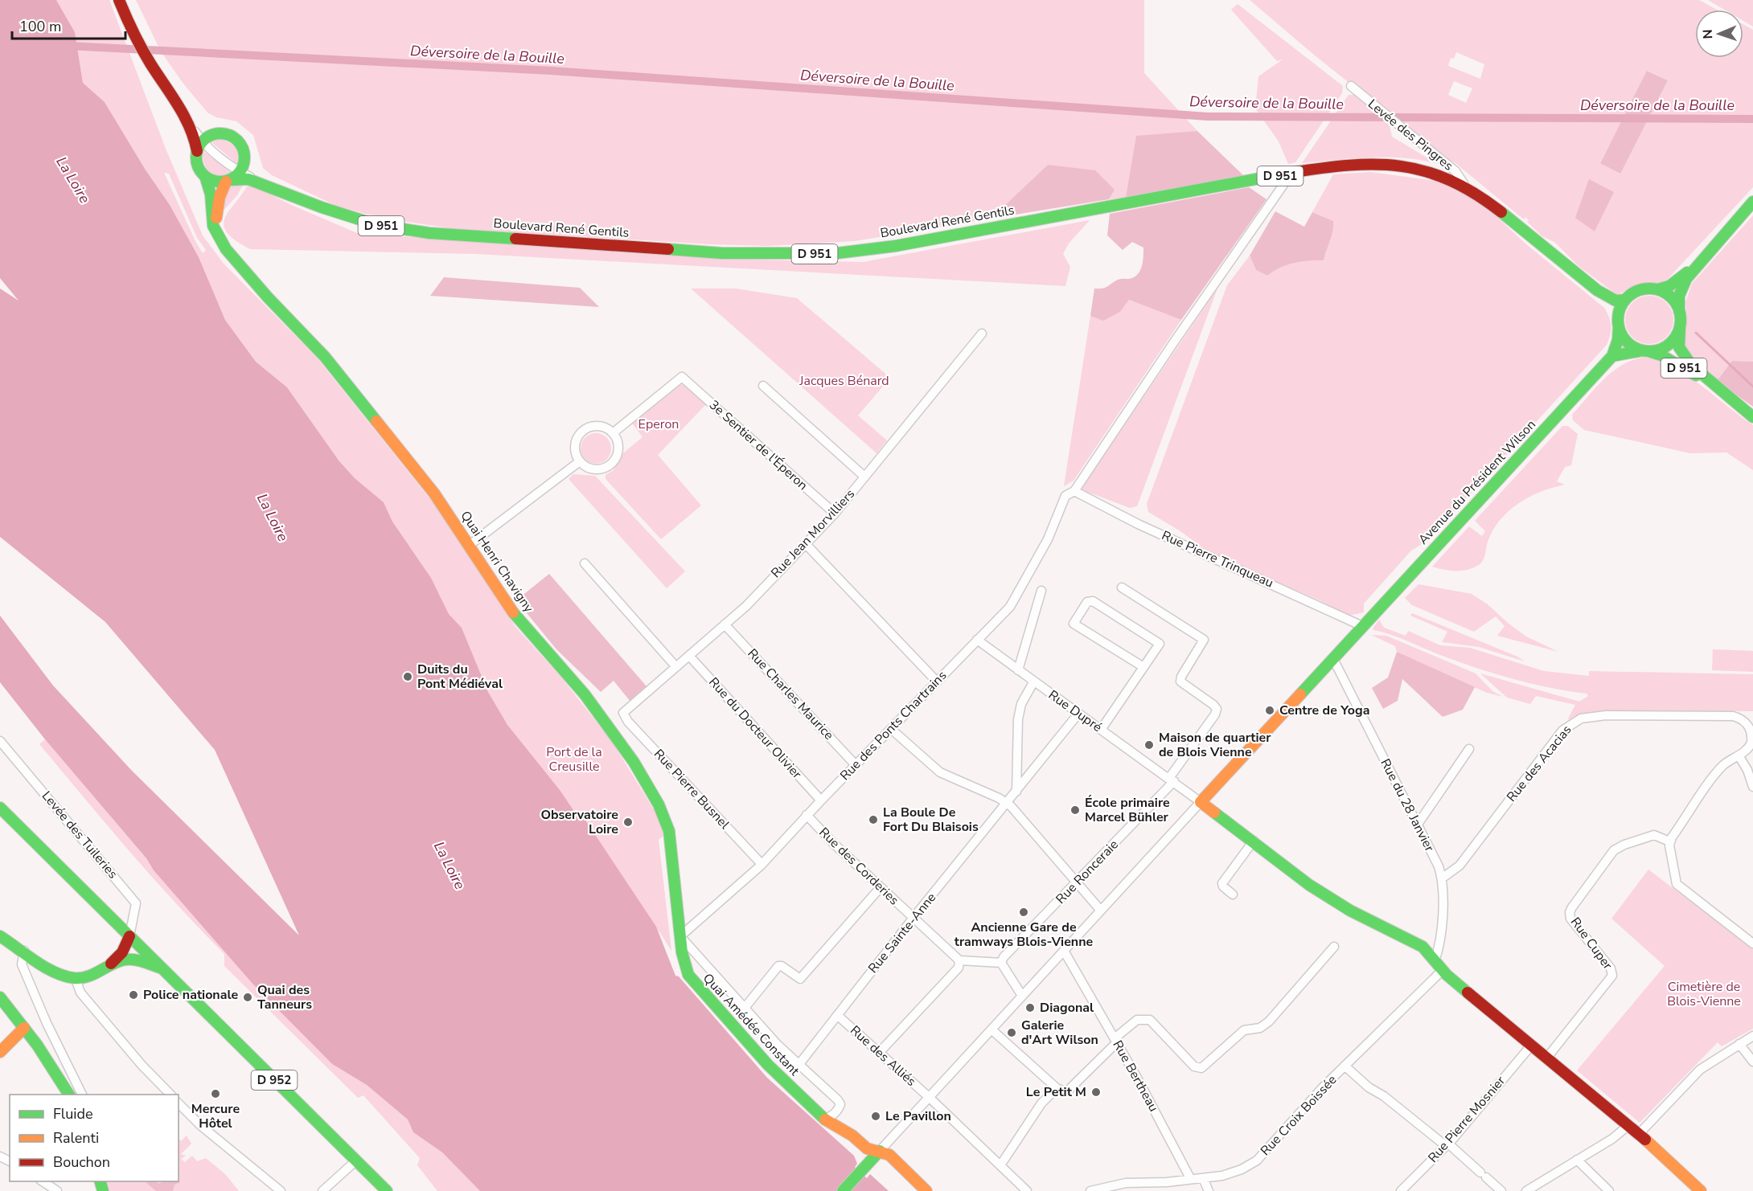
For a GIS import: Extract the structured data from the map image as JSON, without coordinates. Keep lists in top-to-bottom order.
{
  "streets": {
    "main road": [
      "D 951",
      "Boulevard René Gentils",
      "Avenue du Président Wilson",
      "Quai Henri Chavigny",
      "Quai Amédée Constant",
      "D 952"
    ],
    "street": [
      "Levée des Pingres",
      "3e Sentier de l'Éperon",
      "Rue Jean Morvilliers",
      "Rue Pierre Trinqueau",
      "Rue Charles Maurice",
      "Rue Dupré",
      "Rue des Ponts Chartrains",
      "Rue du Docteur Olivier",
      "Rue des Acacias",
      "Rue Pierre Busnel",
      "Rue du 28 Janvier",
      "Levée des Tuileries",
      "Rue des Corderies",
      "Rue Ronceraie",
      "Rue Sainte-Anne",
      "Rue Cuper",
      "Rue des Alliés",
      "Rue Bertheau",
      "Rue Croix Boissée",
      "Rue Pierre Mosnier"
    ]
  },
  "crossings": [
    ["Levée des Pingres", "Boulevard René Gentils"],
    ["D 951", "Boulevard René Gentils"],
    ["D 951", "Avenue du Président Wilson"],
    ["Boulevard René Gentils", "Avenue du Président Wilson"],
    ["Boulevard René Gentils", "Rue des Ponts Chartrains"],
    ["3e Sentier de l'Éperon", "Rue Jean Morvilliers"],
    ["Avenue du Président Wilson", "Rue Pierre Trinqueau"],
    ["Avenue du Président Wilson", "Rue Dupré"],
    ["Avenue du Président Wilson", "Rue du 28 Janvier"],
    ["Rue Jean Morvilliers", "Rue Charles Maurice"],
    ["Rue Jean Morvilliers", "Rue du Docteur Olivier"],
    ["Rue Jean Morvilliers", "Rue Pierre Busnel"],
    ["Rue Pierre Trinqueau", "Rue des Ponts Chartrains"],
    ["Quai Henri Chavigny", "Rue des Ponts Chartrains"],
    ["Quai Henri Chavigny", "Quai Amédée Constant"],
    ["Rue Charles Maurice", "Rue des Ponts Chartrains"],
    ["Rue Dupré", "Rue des Ponts Chartrains"],
    ["Rue Dupré", "Rue Ronceraie"],
    ["Rue Dupré", "Rue Sainte-Anne"],
    ["Rue des Ponts Chartrains", "Rue du Docteur Olivier"],
    ["Rue des Ponts Chartrains", "Rue Pierre Busnel"],
    ["Rue des Ponts Chartrains", "Rue des Corderies"],
    ["Rue des Ponts Chartrains", "Quai Amédée Constant"],
    ["Rue des Acacias", "Rue du 28 Janvier"],
    ["Levée des Tuileries", "D 952"],
    ["Rue des Corderies", "Rue Sainte-Anne"],
    ["Rue Sainte-Anne", "Rue des Alliés"],
    ["Rue Bertheau", "Rue Croix Boissée"]
  ],
  "water": ["Déversoire de la Bouille", "La Loire"],
  "parks": [
    "Jacques Bénard",
    "Eperon",
    "Port de la Creusille",
    "Cimetière de Blois-Vienne"
  ],
  "places": [
    "Duits du Pont Médiéval",
    "Centre de Yoga",
    "Maison de quartier de Blois Vienne",
    "École primaire Marcel Bühler",
    "La Boule De Fort Du Blaisois",
    "Observatoire Loire",
    "Ancienne Gare de tramways Blois-Vienne",
    "Police nationale",
    "Quai des Tanneurs",
    "Diagonal",
    "Galerie d'Art Wilson",
    "Le Petit M",
    "Mercure Hôtel",
    "Le Pavillon"
  ],
  "legend": ["Fluide", "Ralenti", "Bouchon"],
  "scale_bar": "100 m",
  "north": "left"
}
